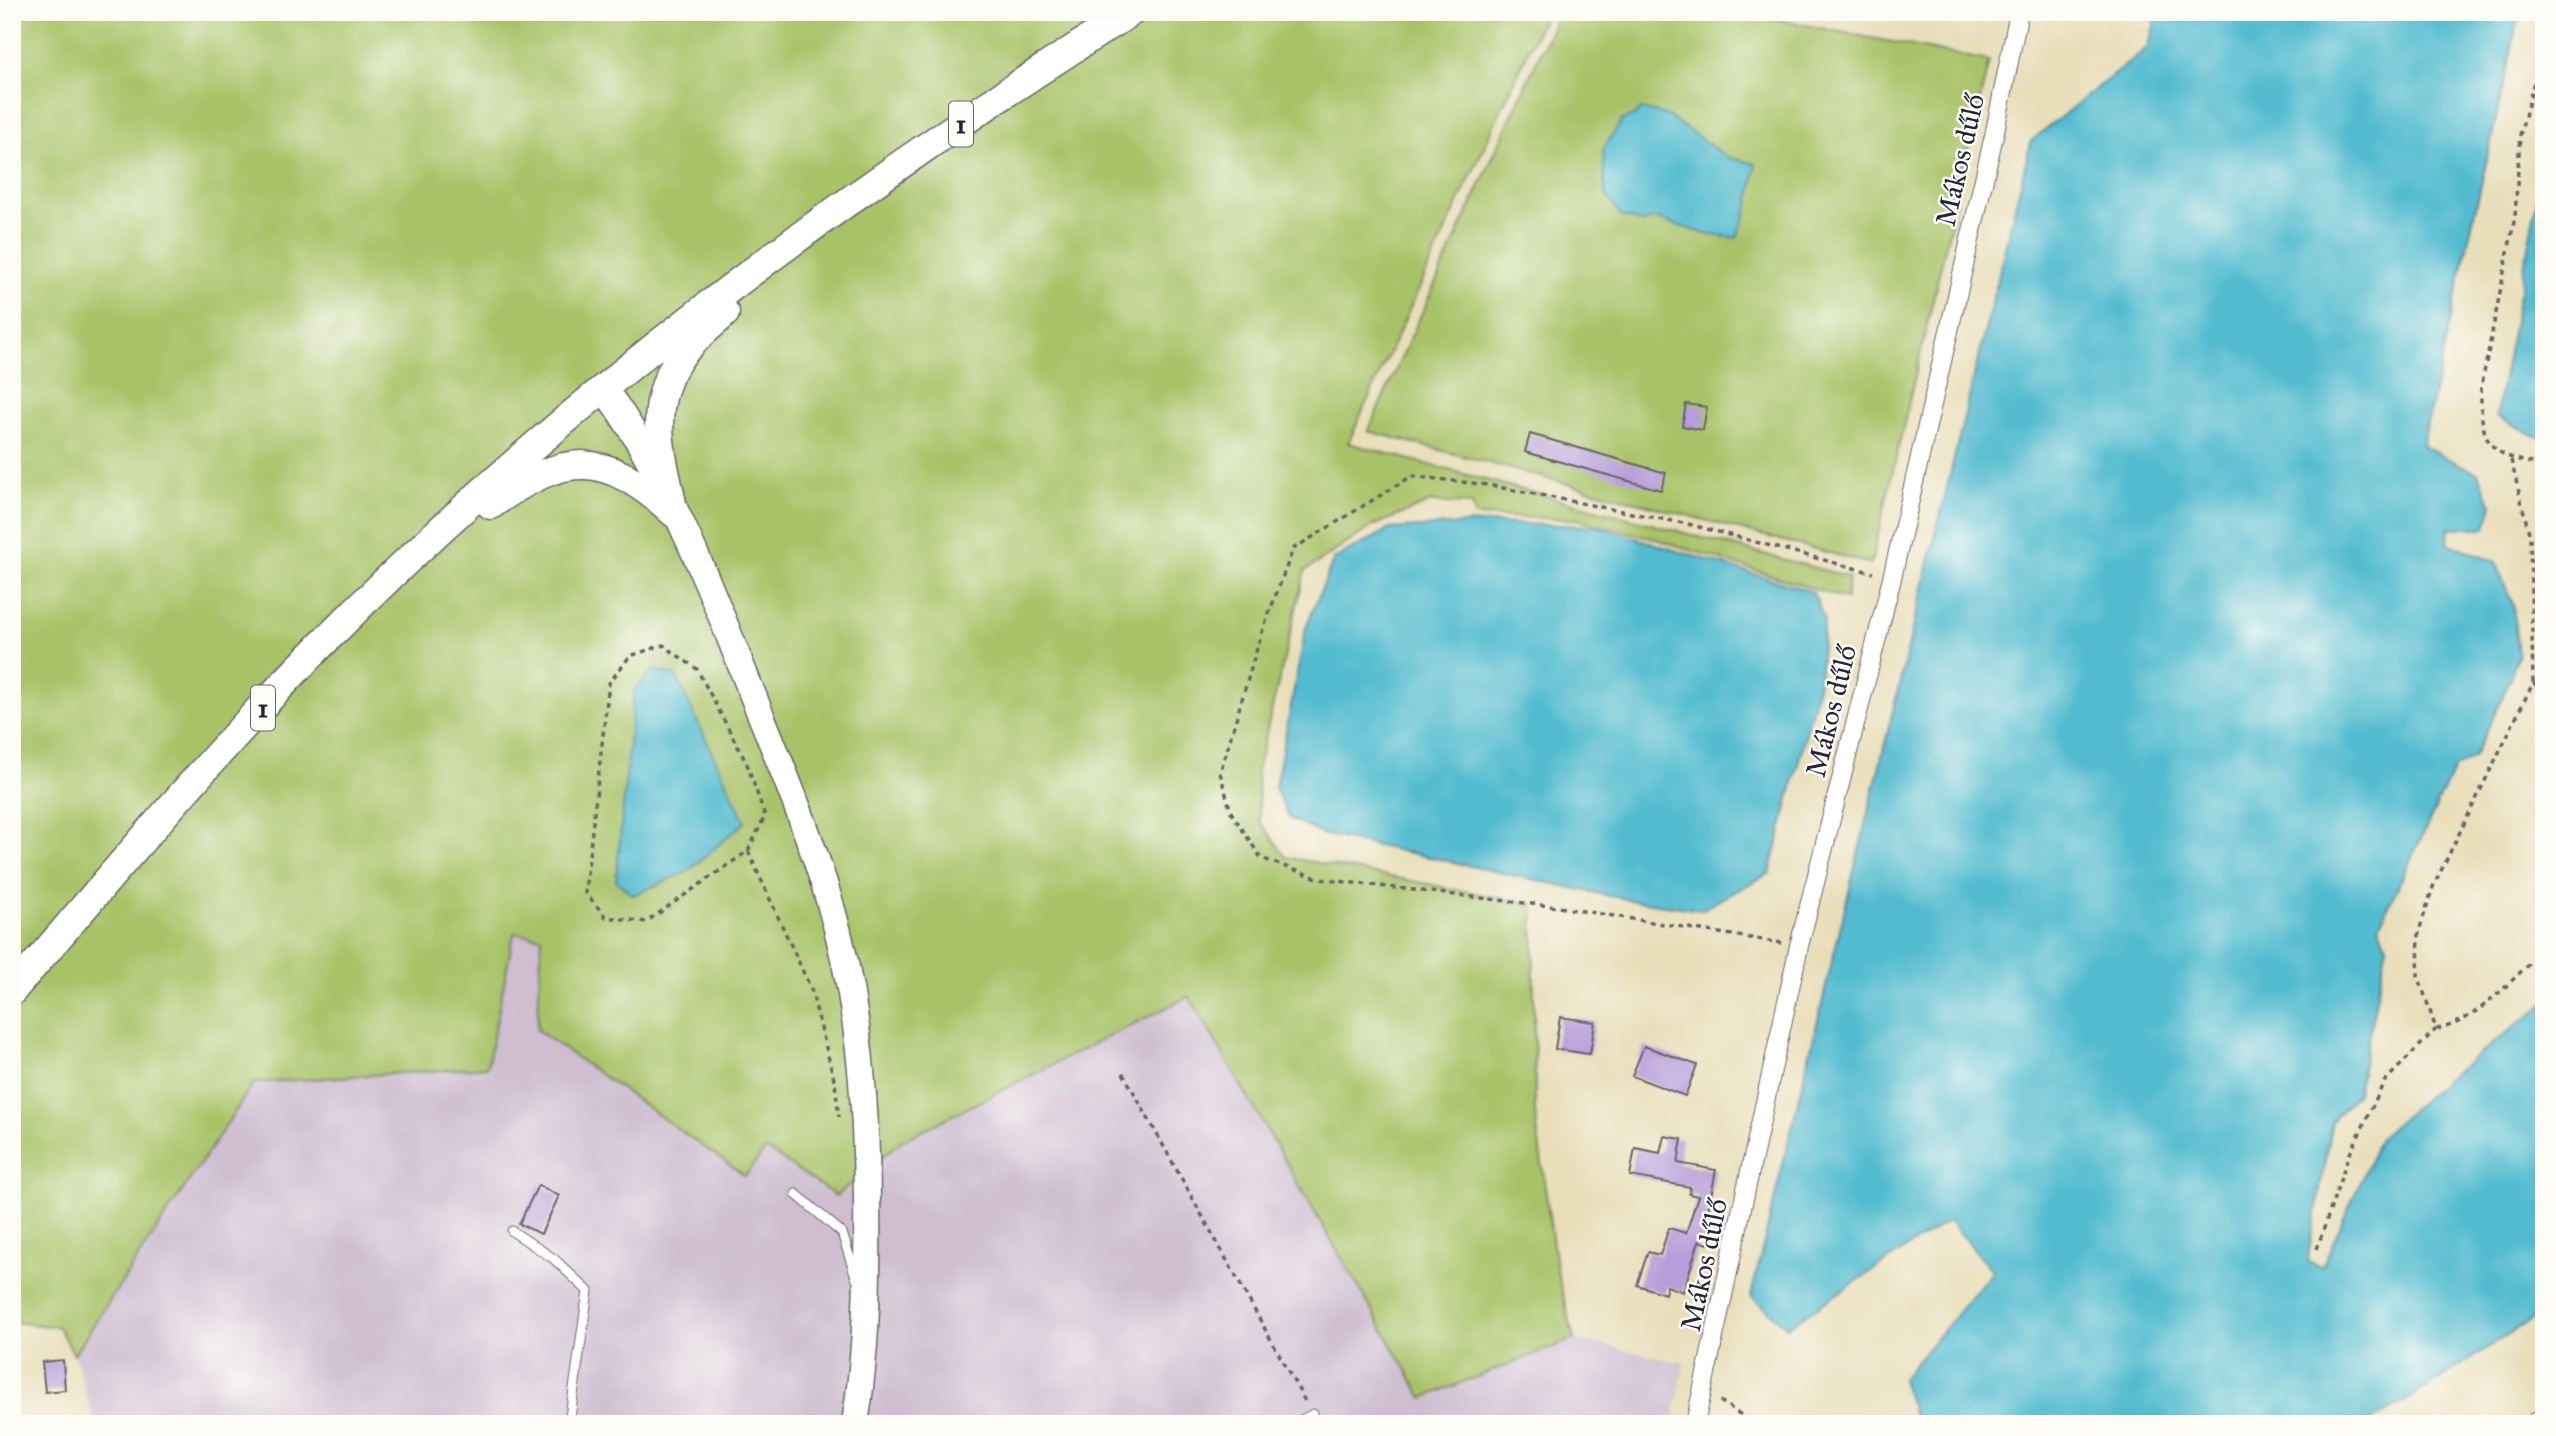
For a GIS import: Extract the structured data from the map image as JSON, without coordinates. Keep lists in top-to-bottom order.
{
  "streets": {
    "main road": ["1"],
    "street": ["Mákos dűlő"]
  }
}
